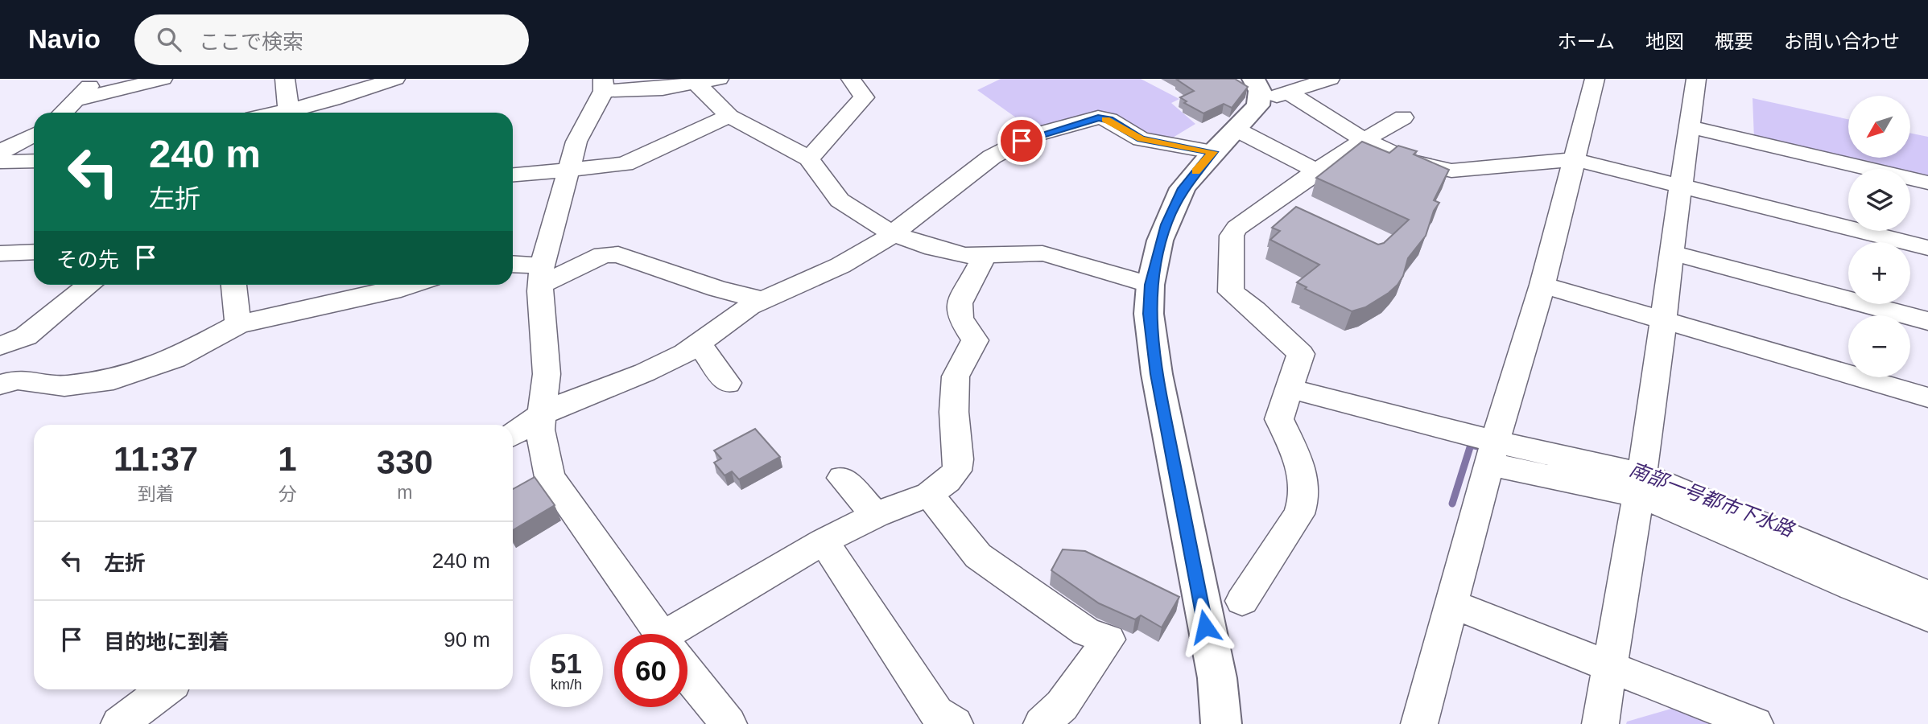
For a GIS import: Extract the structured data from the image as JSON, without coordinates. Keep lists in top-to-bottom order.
{
  "water": ["南部一号都市下水路"],
  "north": "bottom left",
  "page": {
    "header": "Navio",
    "search": "ここで検索",
    "nav": [
      "ホーム",
      "地図",
      "概要",
      "お問い合わせ"
    ],
    "map_buttons": ["+", "−"],
    "turn": ["240 m", "左折"],
    "then": "その先",
    "eta": [
      "11:37",
      "到着",
      "1",
      "分",
      "330",
      "m"
    ],
    "list": [
      {
        "name": "左折",
        "value": "240 m"
      },
      {
        "name": "目的地に到着",
        "value": "90 m"
      }
    ],
    "speed": "51 km/h",
    "limit": "60"
  }
}
